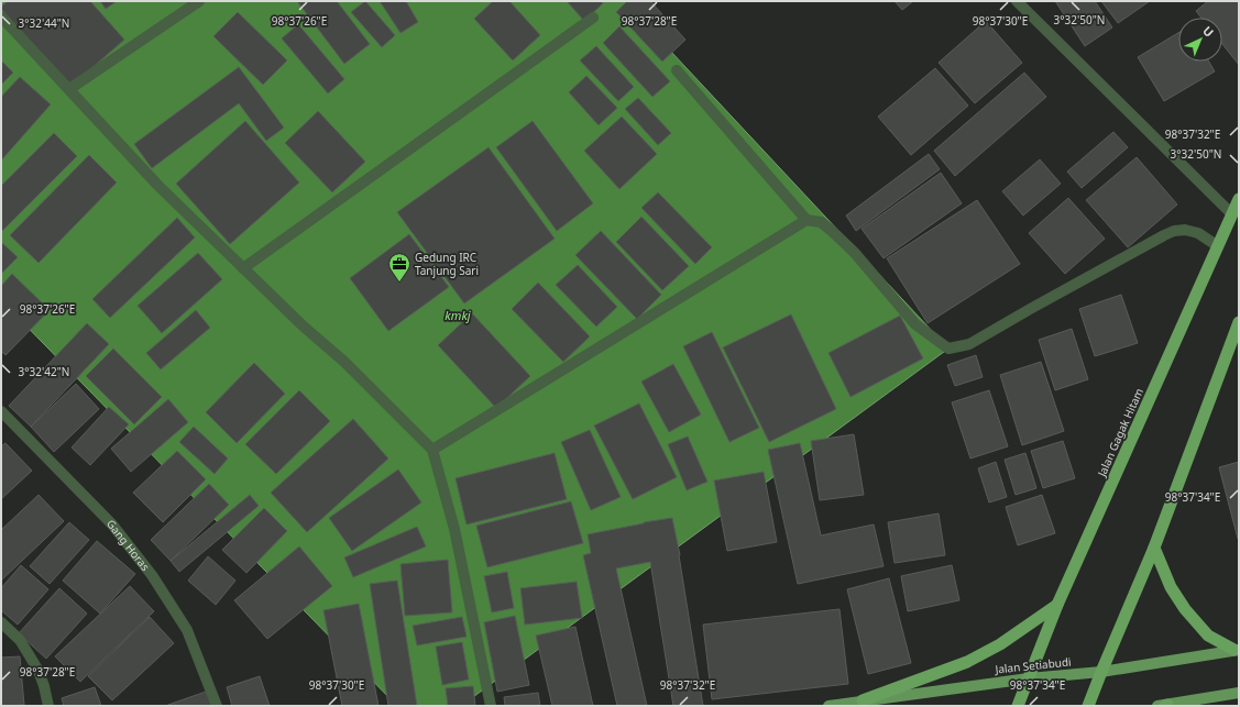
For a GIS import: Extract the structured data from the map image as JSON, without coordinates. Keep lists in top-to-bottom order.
{
  "streets": {
    "highway": ["Jalan Gagak Hitam"],
    "main road": ["Jalan Setiabudi"],
    "street": ["Gang Horas"]
  },
  "crossings": [
    ["Jalan Gagak Hitam", "Jalan Setiabudi"]
  ],
  "water": ["kmkj"],
  "places": {
    "office": ["Gedung IRC Tanjung Sari"]
  },
  "north": "top right",
  "coordinates": [
    "3°32'50\"N",
    "98°37'26\"E",
    "98°37'28\"E",
    "98°37'30\"E",
    "3°32'44\"N",
    "98°37'32\"E",
    "3°32'42\"N",
    "98°37'34\"E"
  ]
}
